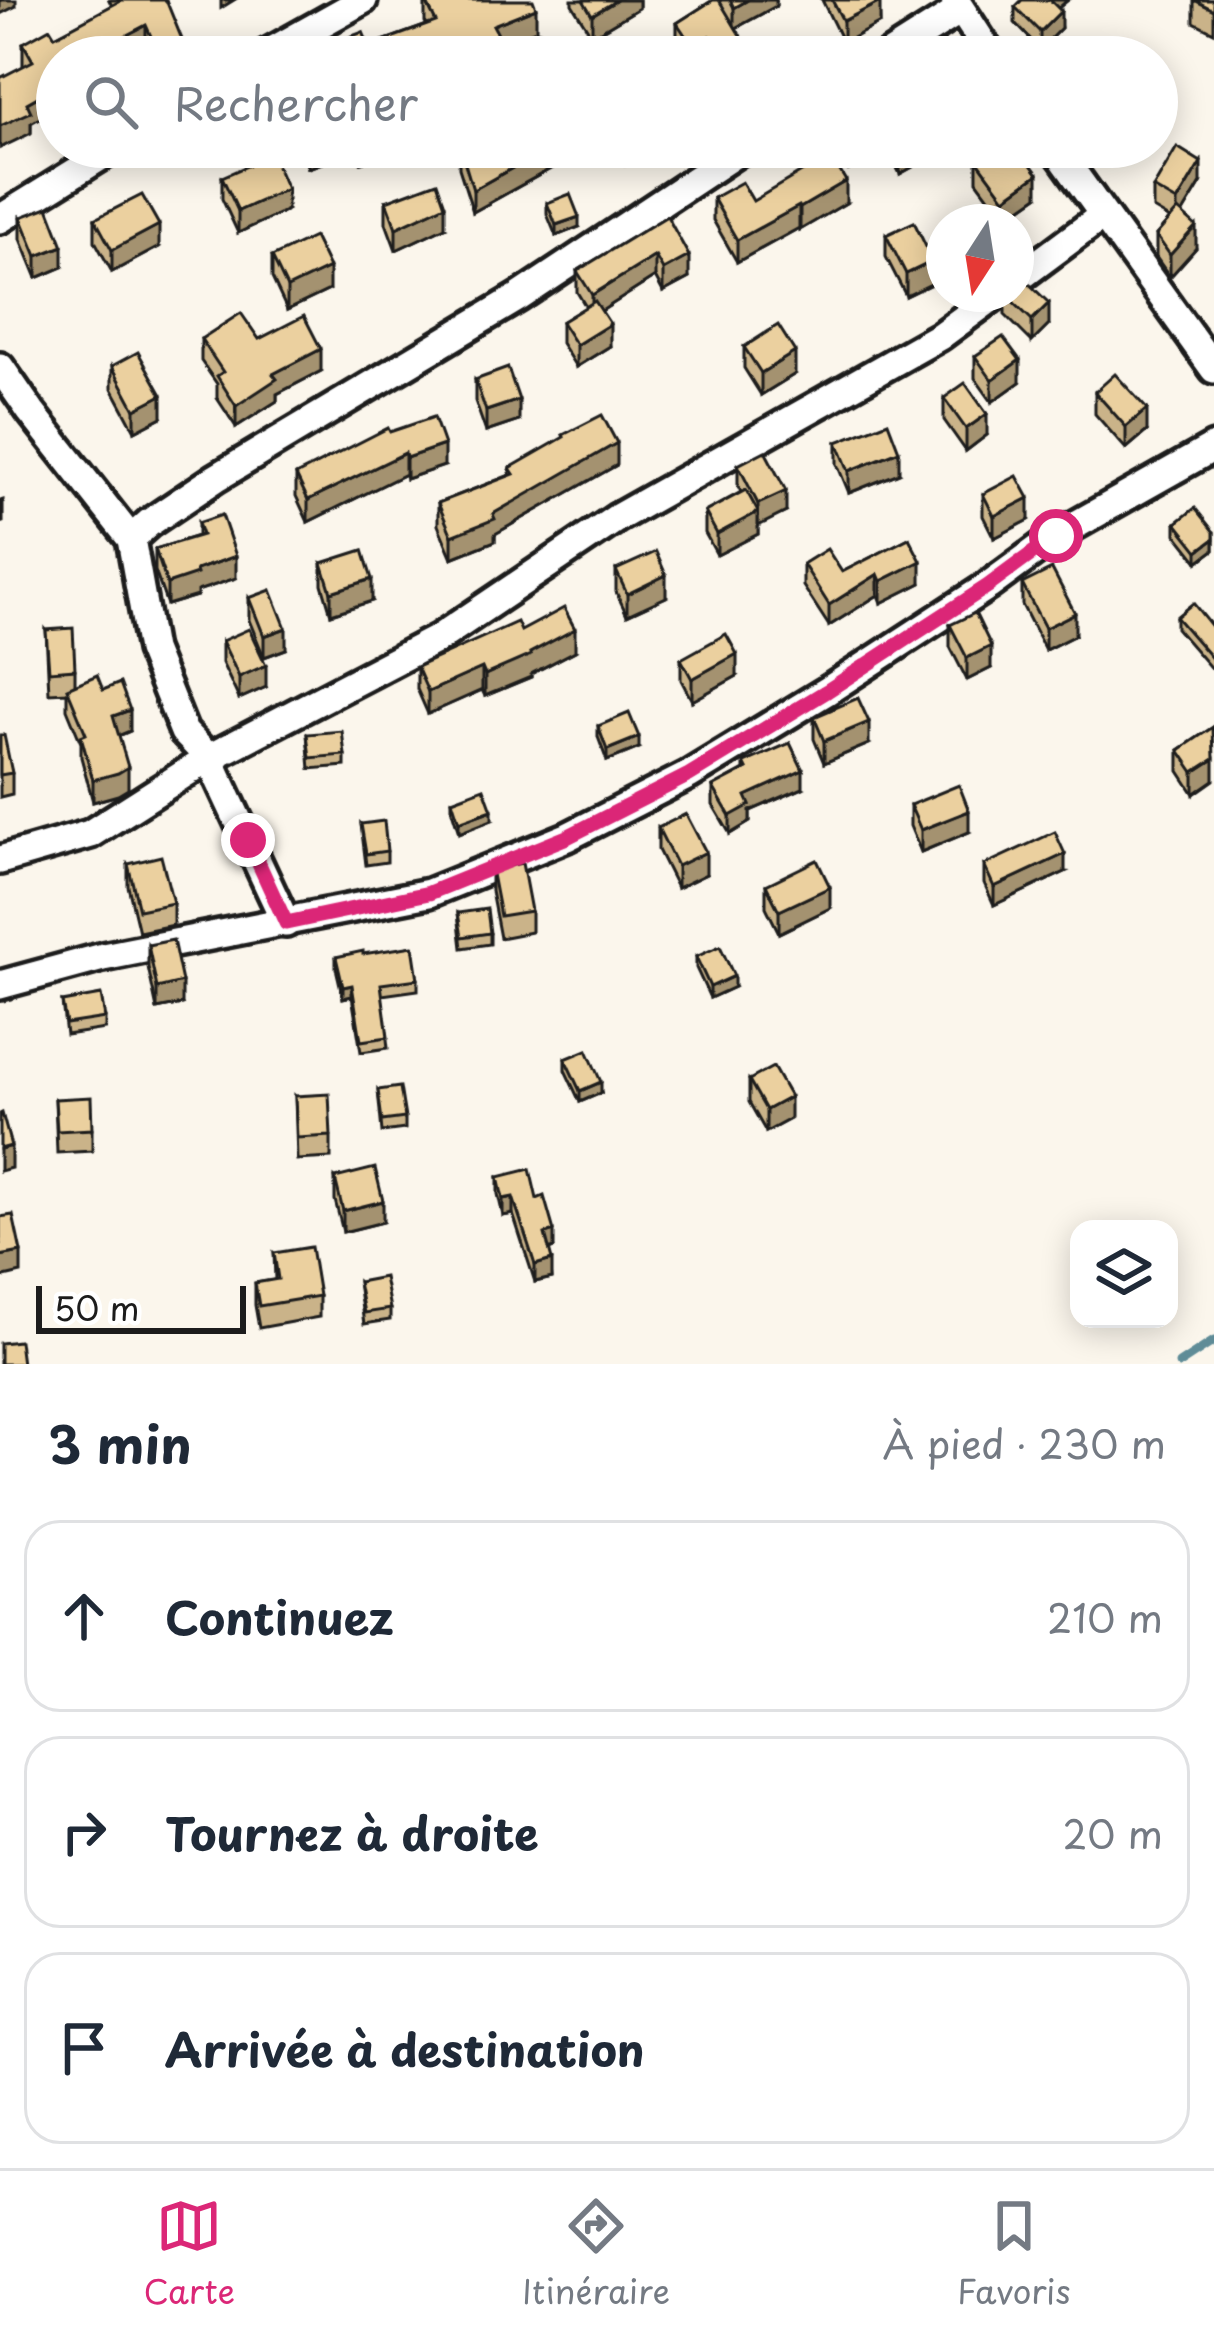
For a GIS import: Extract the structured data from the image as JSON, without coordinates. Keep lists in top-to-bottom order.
{
  "scale_bar": "50 m",
  "north": "bottom",
  "page": {
    "search": "Rechercher",
    "scale": "50 m",
    "heading": ["3 min", "À pied · 230 m"],
    "list": [
      ["Continuez", "210 m"],
      ["Tournez à droite", "20 m"],
      "Arrivée à destination"
    ],
    "nav": ["Carte", "Itinéraire", "Favoris"]
  }
}
